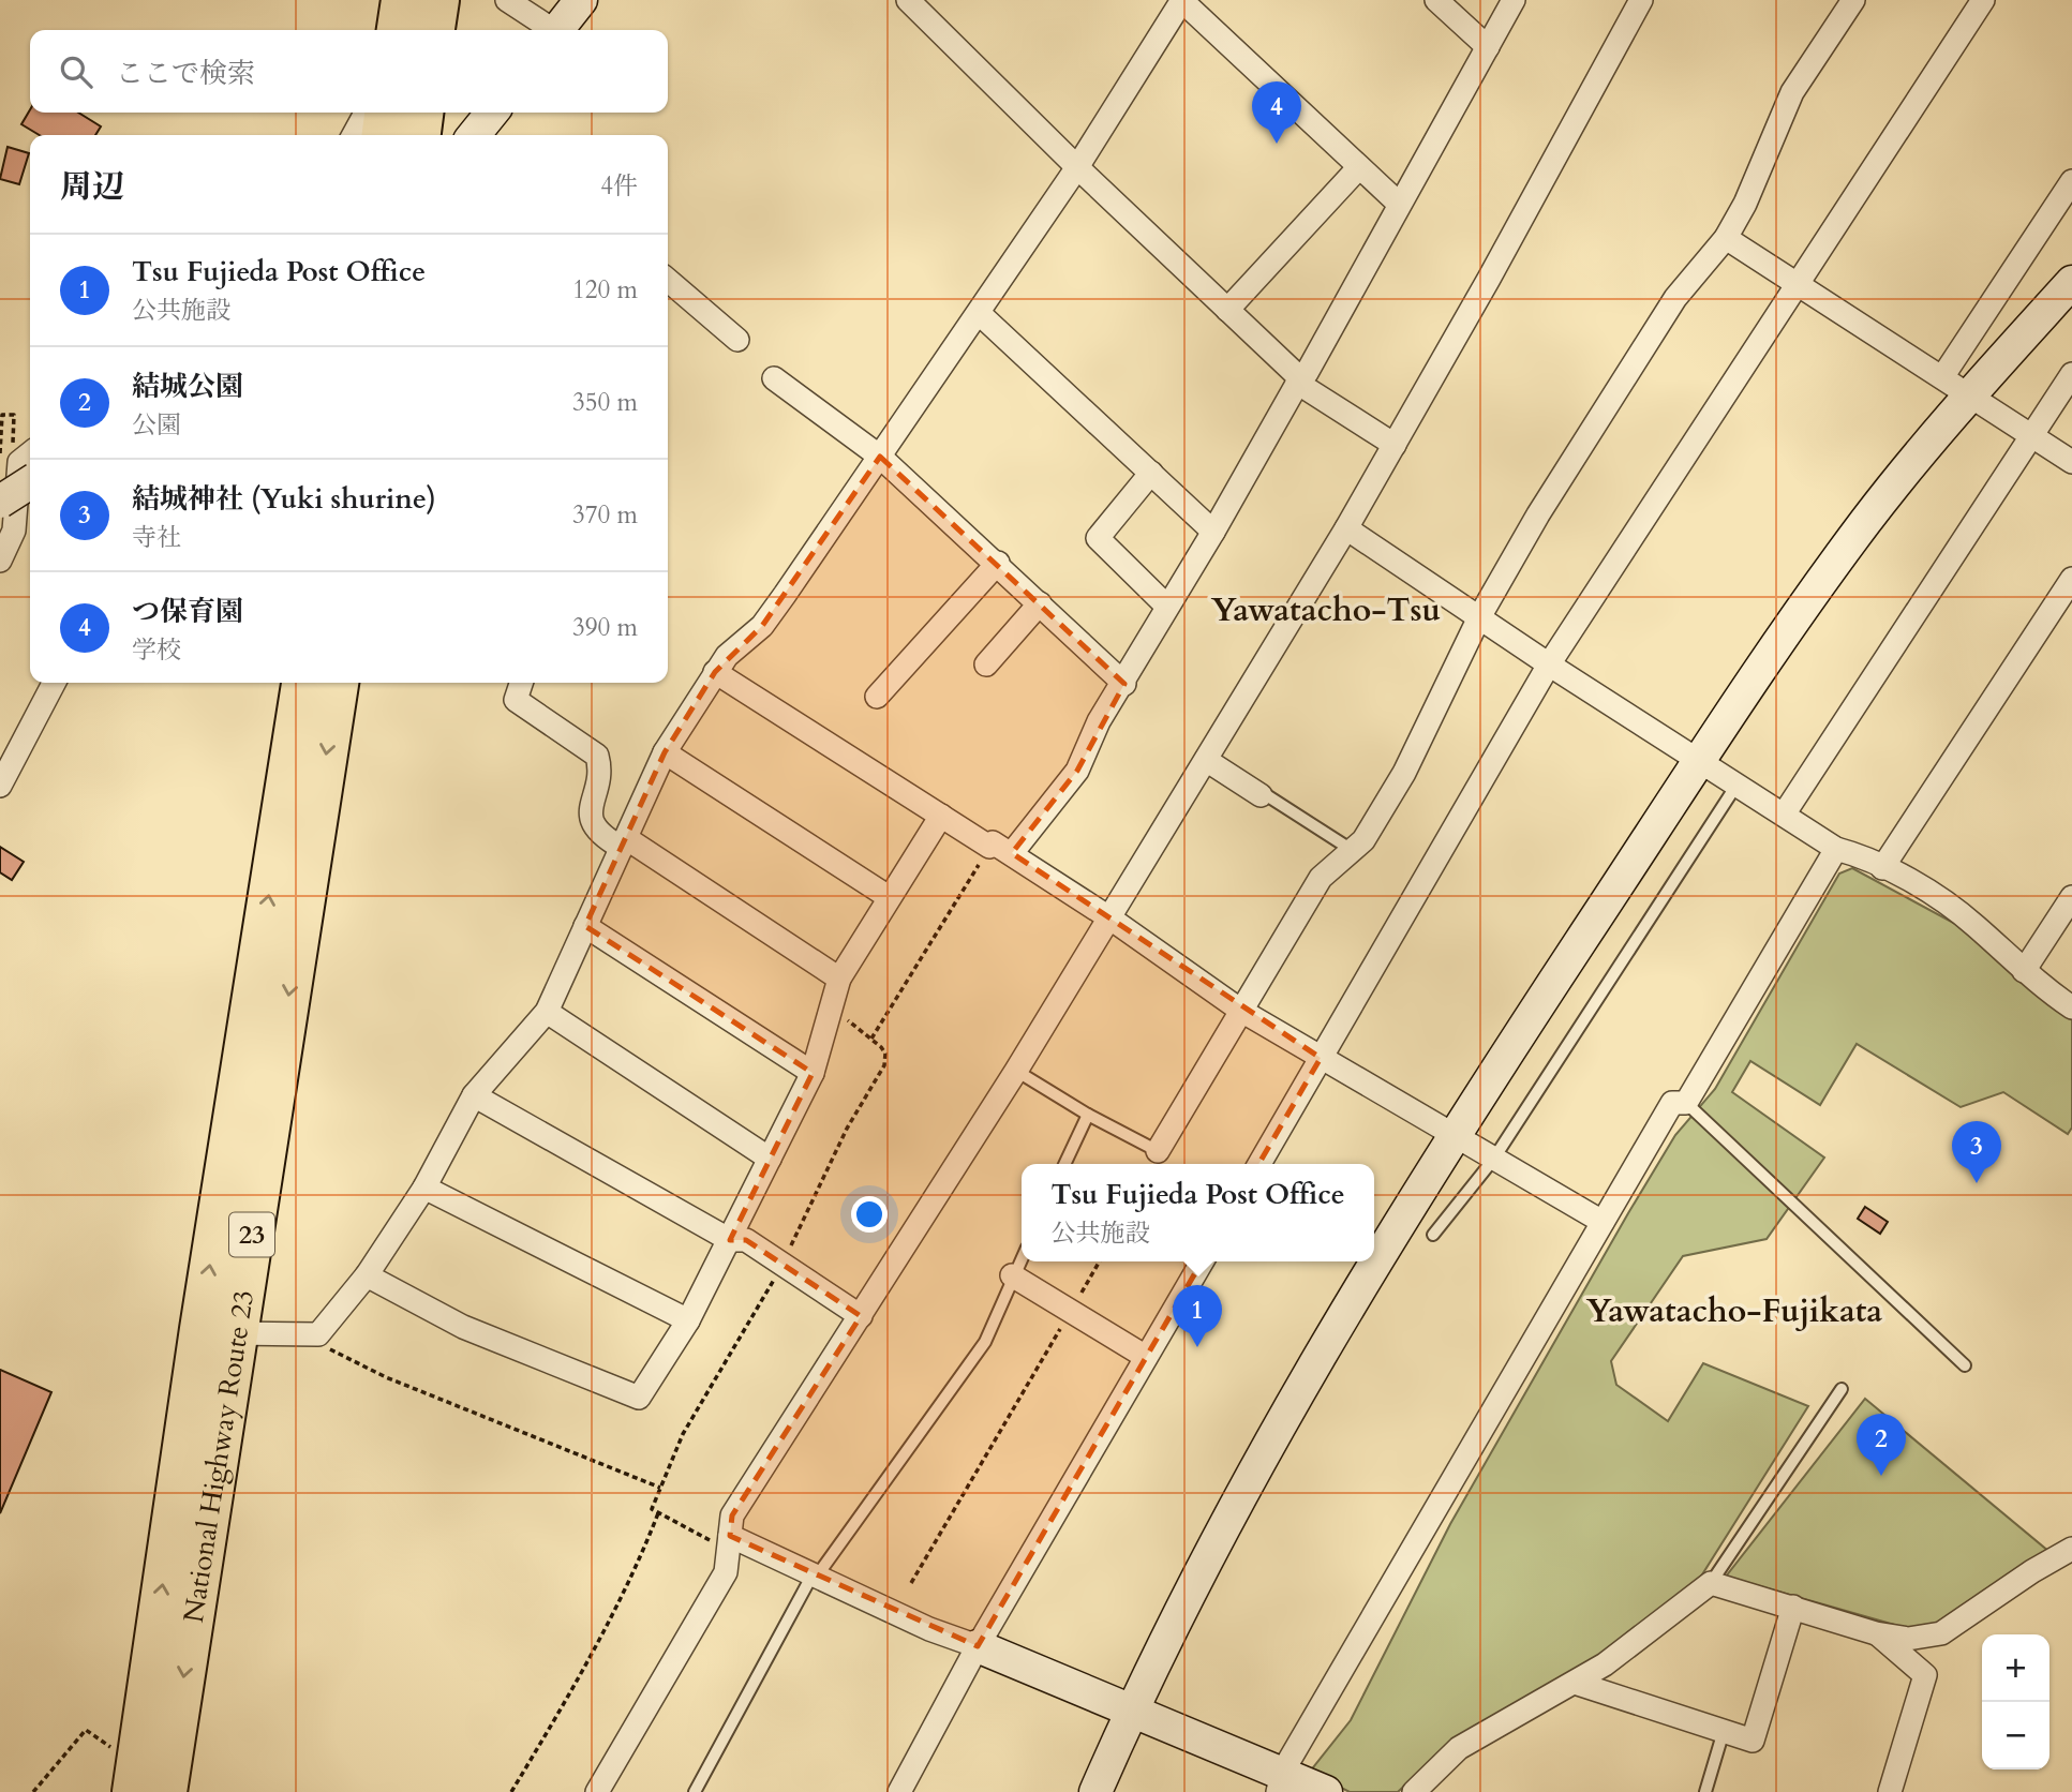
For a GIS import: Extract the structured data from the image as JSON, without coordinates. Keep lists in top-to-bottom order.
{
  "streets": {
    "highway": ["23", "National Highway Route 23"]
  },
  "districts": ["Yawatacho-Tsu", "Yawatacho-Fujikata"],
  "page": {
    "search": "ここで検索",
    "pins": [
      "4",
      "3",
      "1",
      "2"
    ],
    "heading": ["周辺", "4件"],
    "list": [
      {
        "mark": "1",
        "name": "Tsu Fujieda Post Office",
        "note": "公共施設",
        "value": "120 m"
      },
      {
        "mark": "2",
        "name": "結城公園",
        "note": "公園",
        "value": "350 m"
      },
      {
        "mark": "3",
        "name": "結城神社 (Yuki shurine)",
        "note": "寺社",
        "value": "370 m"
      },
      {
        "mark": "4",
        "name": "つ保育園",
        "note": "学校",
        "value": "390 m"
      }
    ],
    "popup": ["Tsu Fujieda Post Office", "公共施設"],
    "map_buttons": ["+", "−"]
  }
}
